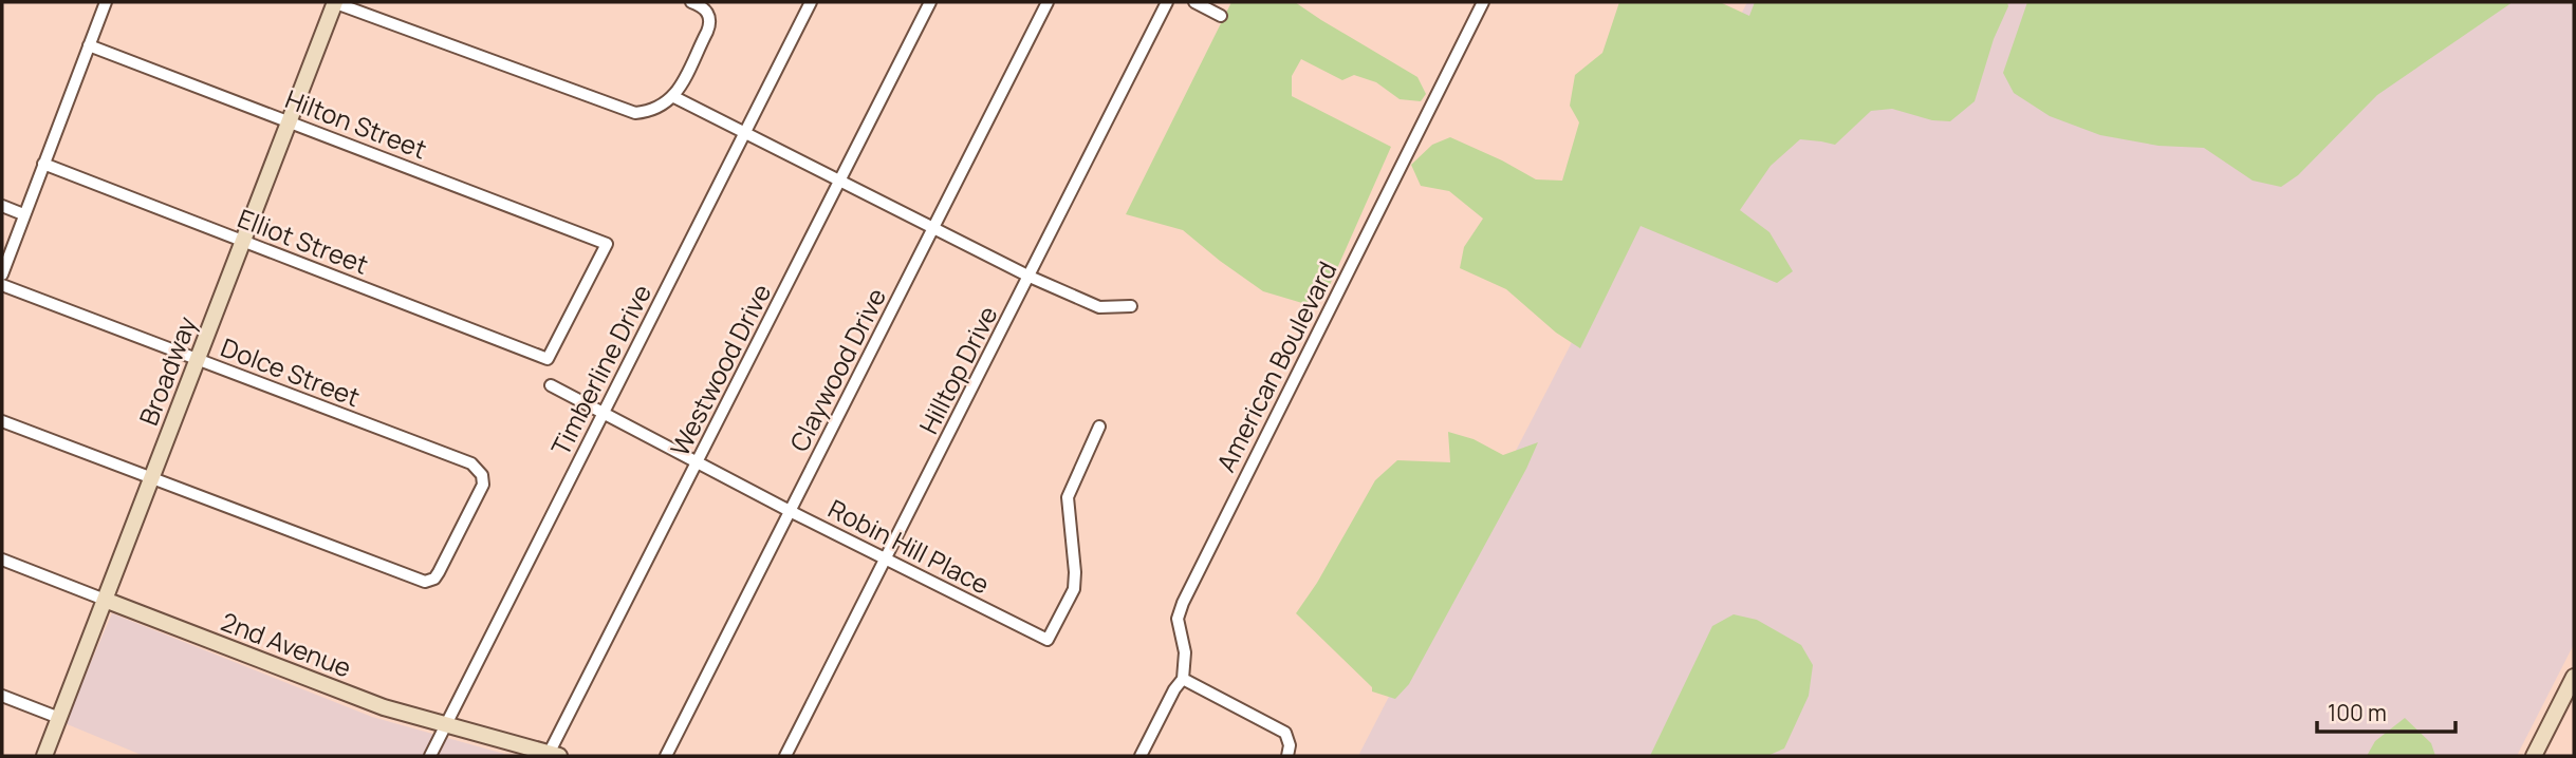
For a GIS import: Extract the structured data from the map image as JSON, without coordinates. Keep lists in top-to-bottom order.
{
  "streets": {
    "street": [
      "Hilton Street",
      "Elliot Street",
      "American Boulevard",
      "Timberline Drive",
      "Westwood Drive",
      "Claywood Drive",
      "Hilltop Drive",
      "Broadway",
      "Dolce Street",
      "Robin Hill Place",
      "2nd Avenue"
    ]
  },
  "crossings": [
    ["Hilton Street", "Elliot Street"],
    ["Hilton Street", "Broadway"],
    ["Elliot Street", "Broadway"],
    ["Timberline Drive", "Robin Hill Place"],
    ["Timberline Drive", "2nd Avenue"],
    ["Westwood Drive", "Robin Hill Place"],
    ["Westwood Drive", "2nd Avenue"],
    ["Claywood Drive", "Robin Hill Place"],
    ["Hilltop Drive", "Robin Hill Place"],
    ["Broadway", "Dolce Street"],
    ["Broadway", "2nd Avenue"]
  ],
  "scale_bar": "100 m"
}
